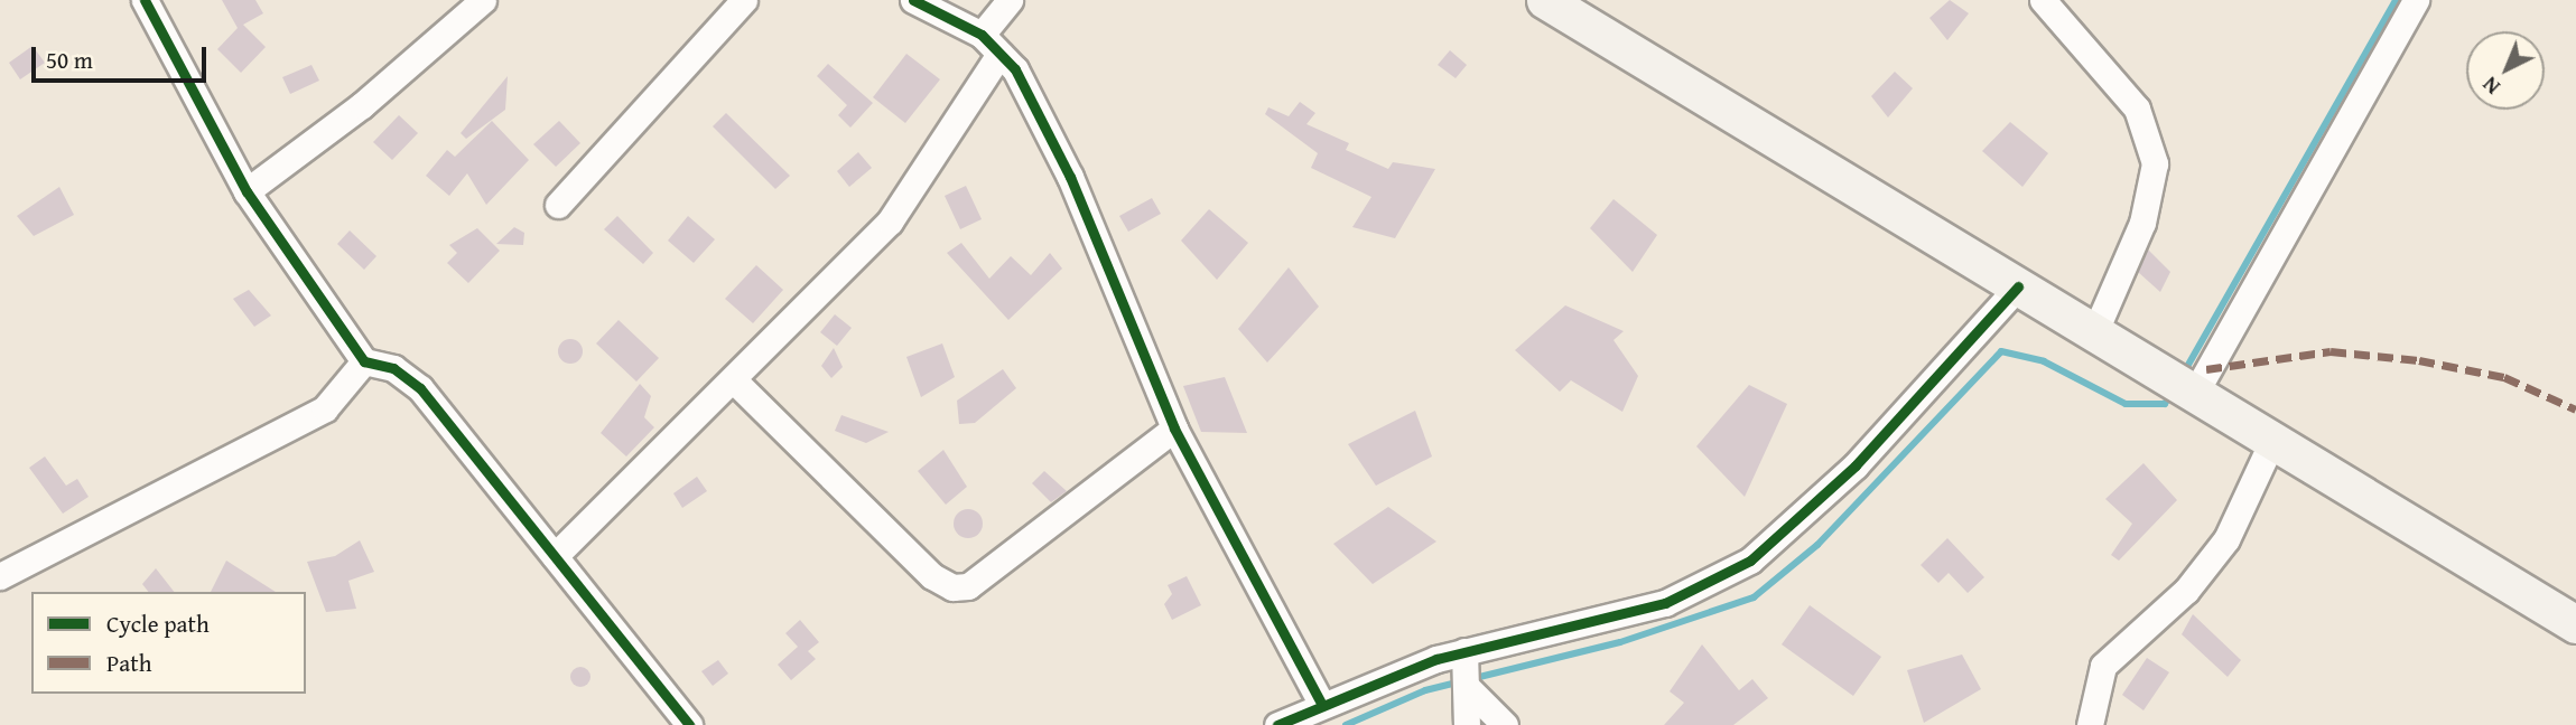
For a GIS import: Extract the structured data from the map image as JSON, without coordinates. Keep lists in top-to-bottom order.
{
  "legend": ["Cycle path", "Path"],
  "scale_bar": "50 m",
  "north": "bottom left"
}
